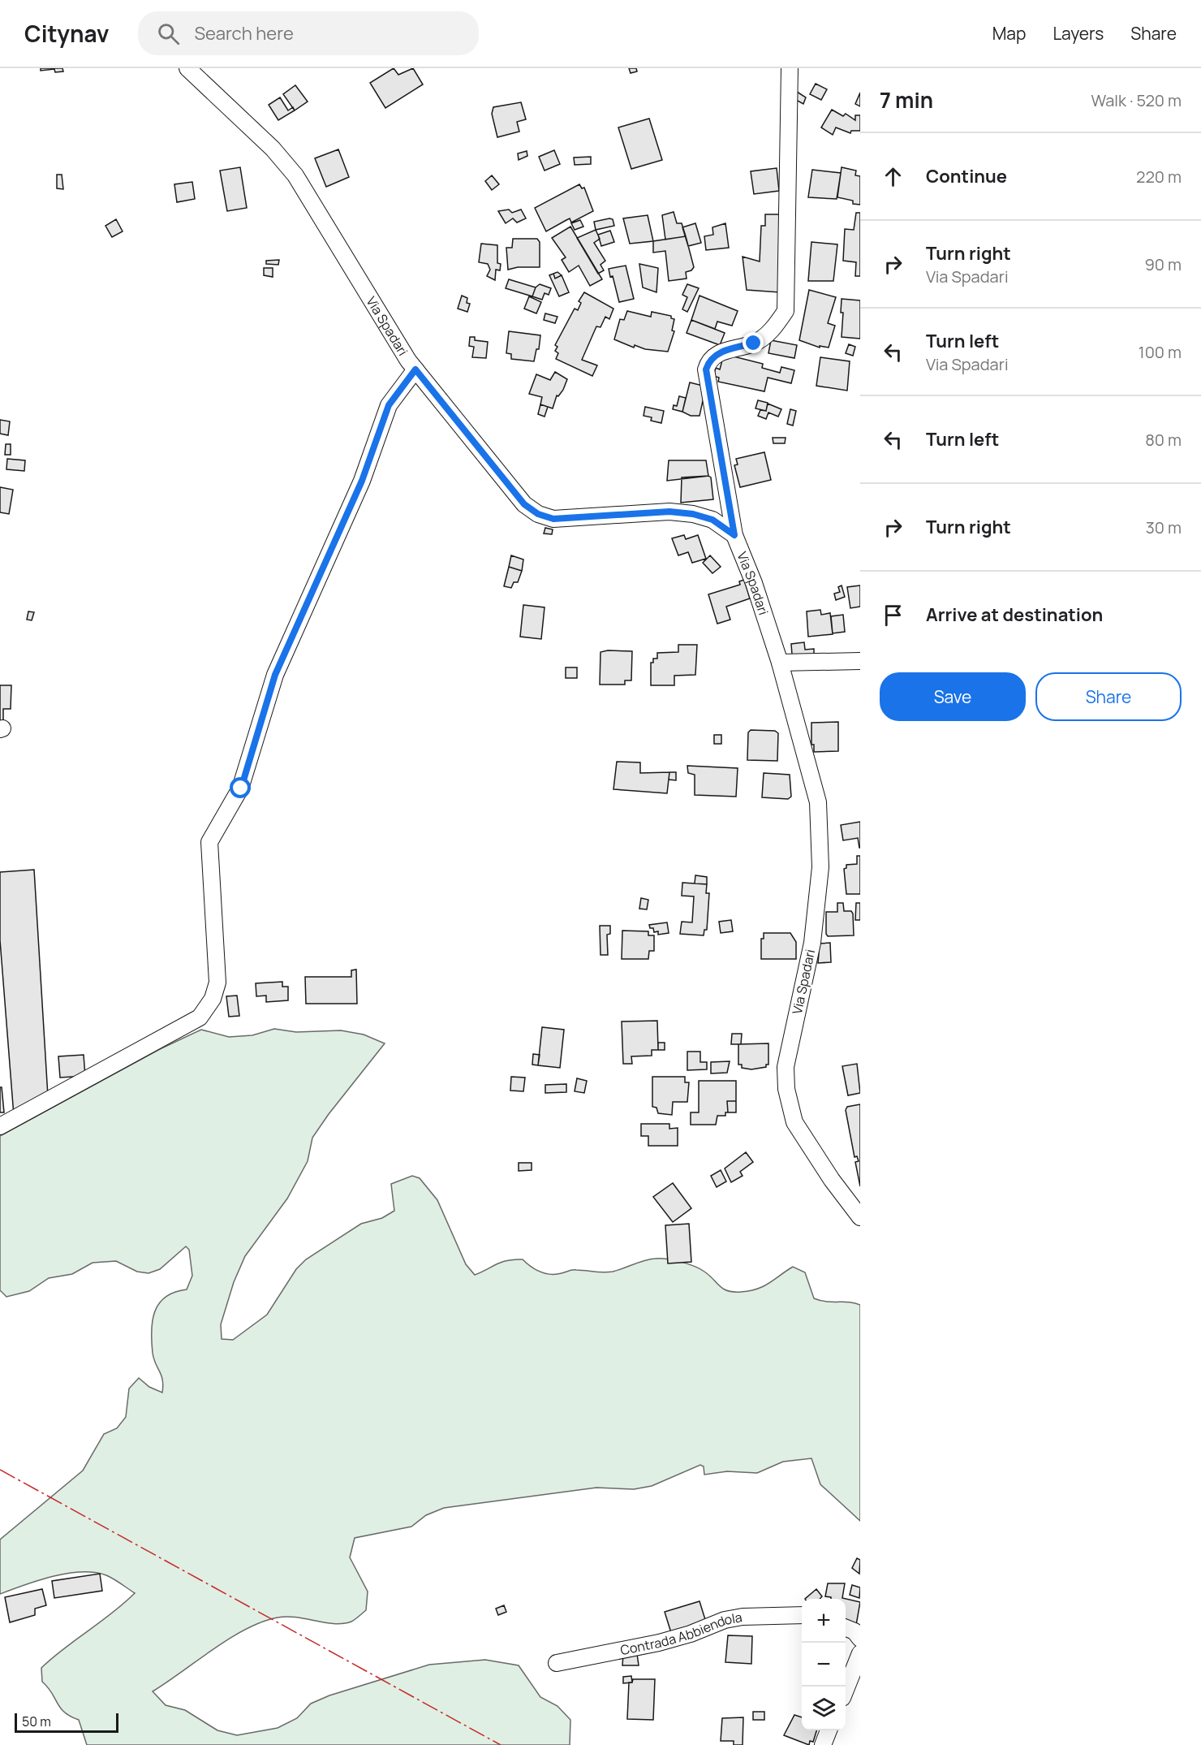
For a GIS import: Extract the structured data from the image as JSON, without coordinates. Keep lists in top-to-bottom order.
{
  "streets": {
    "street": ["Via Spadari", "Contrada Abbiendola"]
  },
  "scale_bar": "50 m",
  "page": {
    "header": "Citynav",
    "search": "Search here",
    "nav": ["Map", "Layers", "Share"],
    "heading": ["7 min", "Walk · 520 m"],
    "list": [
      ["Continue", "220 m"],
      ["Turn right", "Via Spadari", "90 m"],
      ["Turn left", "Via Spadari", "100 m"],
      ["Turn left", "80 m"],
      ["Turn right", "30 m"],
      "Arrive at destination"
    ],
    "buttons": ["Save", "Share"],
    "map_buttons": ["+", "−"],
    "scale": "50 m"
  }
}
